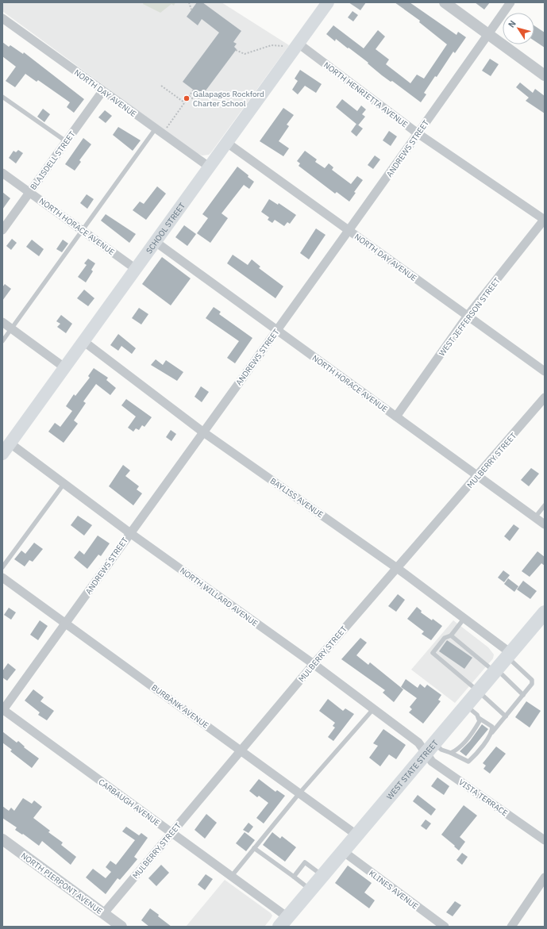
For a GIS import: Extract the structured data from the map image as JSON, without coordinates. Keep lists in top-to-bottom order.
{
  "streets": {
    "main road": ["SCHOOL STREET", "WEST STATE STREET"],
    "street": [
      "NORTH DAY AVENUE",
      "NORTH HENRIETTA AVENUE",
      "ANDREWS STREET",
      "BLAISDELL STREET",
      "NORTH HORACE AVENUE",
      "WEST JEFFERSON STREET",
      "MULBERRY STREET",
      "BAYLISS AVENUE",
      "NORTH WILLARD AVENUE",
      "BURBANK AVENUE",
      "VISTA TERRACE",
      "CARBAUGH AVENUE",
      "NORTH PIERPONT AVENUE",
      "KLINES AVENUE"
    ]
  },
  "crossings": [
    ["NORTH DAY AVENUE", "ANDREWS STREET"],
    ["NORTH DAY AVENUE", "BLAISDELL STREET"],
    ["NORTH DAY AVENUE", "SCHOOL STREET"],
    ["NORTH DAY AVENUE", "WEST JEFFERSON STREET"],
    ["NORTH HENRIETTA AVENUE", "ANDREWS STREET"],
    ["NORTH HENRIETTA AVENUE", "SCHOOL STREET"],
    ["NORTH HENRIETTA AVENUE", "WEST JEFFERSON STREET"],
    ["ANDREWS STREET", "NORTH HORACE AVENUE"],
    ["ANDREWS STREET", "BAYLISS AVENUE"],
    ["ANDREWS STREET", "NORTH WILLARD AVENUE"],
    ["ANDREWS STREET", "BURBANK AVENUE"],
    ["ANDREWS STREET", "CARBAUGH AVENUE"],
    ["BLAISDELL STREET", "NORTH HORACE AVENUE"],
    ["NORTH HORACE AVENUE", "SCHOOL STREET"],
    ["NORTH HORACE AVENUE", "WEST JEFFERSON STREET"],
    ["NORTH HORACE AVENUE", "MULBERRY STREET"],
    ["SCHOOL STREET", "BAYLISS AVENUE"],
    ["SCHOOL STREET", "NORTH WILLARD AVENUE"],
    ["MULBERRY STREET", "BAYLISS AVENUE"],
    ["MULBERRY STREET", "NORTH WILLARD AVENUE"],
    ["MULBERRY STREET", "BURBANK AVENUE"],
    ["MULBERRY STREET", "CARBAUGH AVENUE"],
    ["MULBERRY STREET", "NORTH PIERPONT AVENUE"],
    ["BAYLISS AVENUE", "WEST STATE STREET"],
    ["NORTH WILLARD AVENUE", "WEST STATE STREET"],
    ["NORTH WILLARD AVENUE", "VISTA TERRACE"],
    ["BURBANK AVENUE", "WEST STATE STREET"],
    ["WEST STATE STREET", "VISTA TERRACE"],
    ["WEST STATE STREET", "CARBAUGH AVENUE"],
    ["WEST STATE STREET", "KLINES AVENUE"]
  ],
  "places": ["Galapagos Rockford Charter School"],
  "north": "top left"
}
